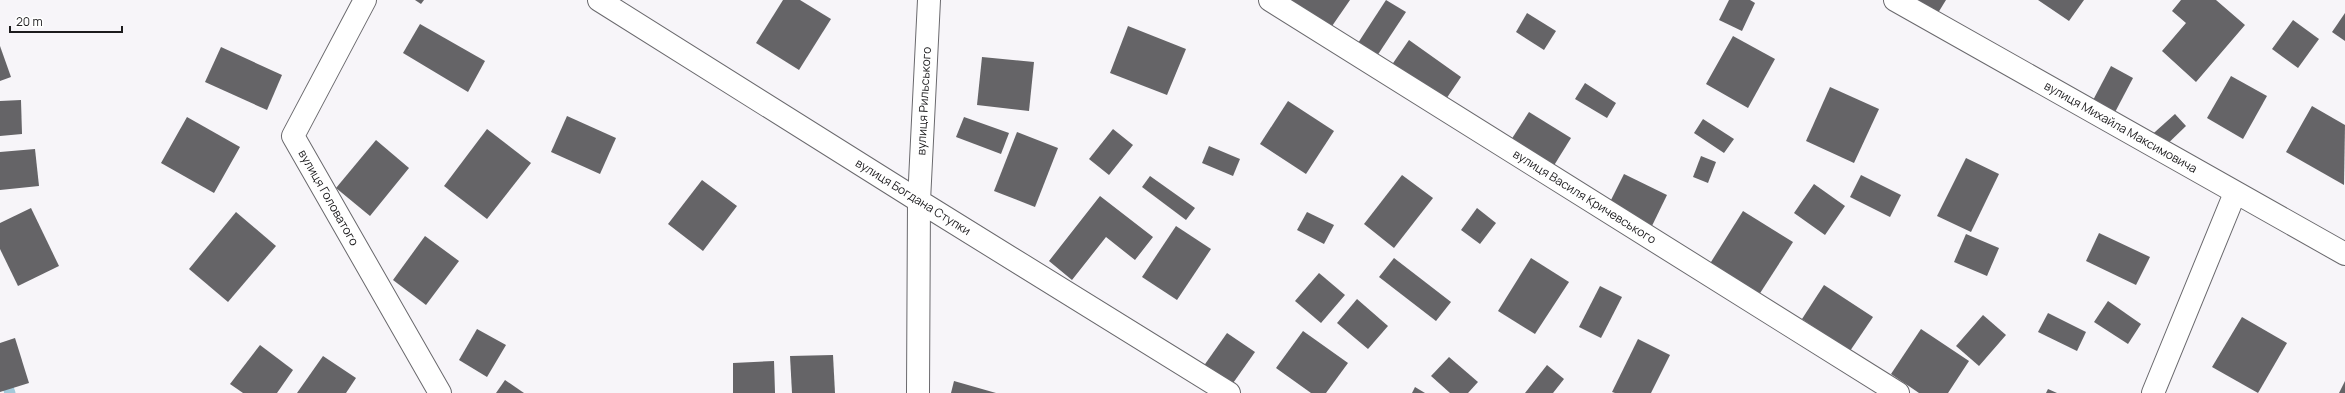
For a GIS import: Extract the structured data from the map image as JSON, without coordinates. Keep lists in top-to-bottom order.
{
  "streets": {
    "street": [
      "вулиця Рильського",
      "вулиця Михайла Максимовича",
      "вулиця Василя Кричевського",
      "вулиця Богдана Ступки",
      "вулиця Головатого"
    ]
  },
  "crossings": [
    ["вулиця Рильського", "вулиця Богдана Ступки"]
  ],
  "scale_bar": "20 m"
}
